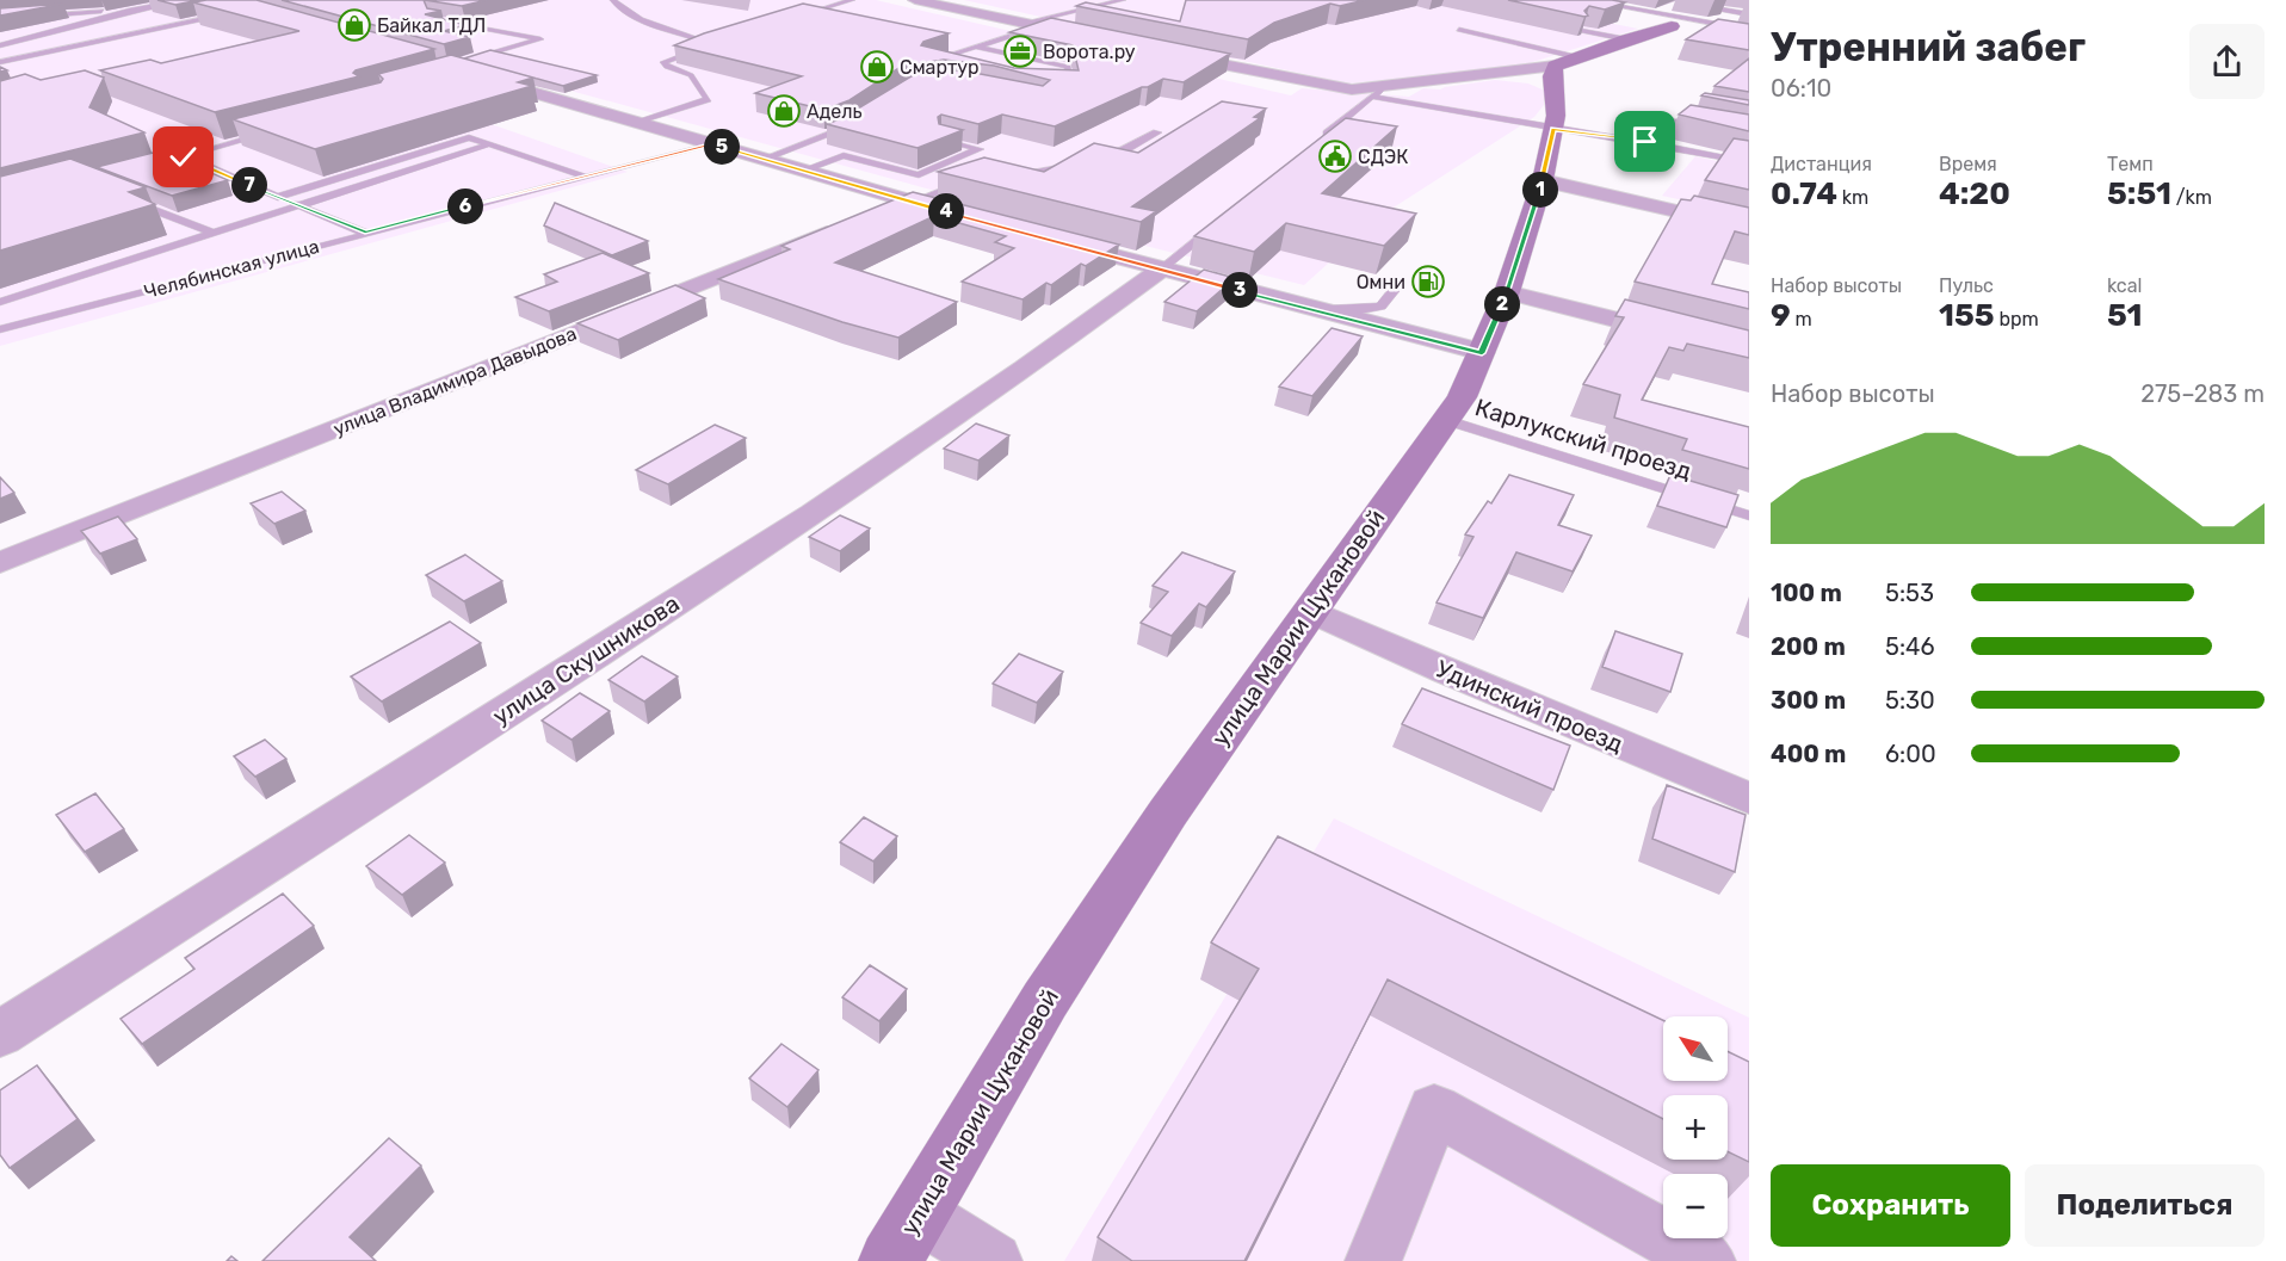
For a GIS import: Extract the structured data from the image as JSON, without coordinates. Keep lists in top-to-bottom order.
{
  "streets": {
    "street": [
      "улица Владимира Давыдова",
      "улица Марии Цукановой",
      "улица Скушникова",
      "Удинский проезд"
    ],
    "lane": ["Челябинская улица", "Карлукский проезд"]
  },
  "crossings": [
    ["Карлукский проезд", "улица Марии Цукановой"],
    ["улица Марии Цукановой", "Удинский проезд"]
  ],
  "places": {
    "shop": ["Байкал ТДЛ", "Смартур", "Адель"],
    "office": ["Ворота.ру"],
    "public building": ["СДЭК"],
    "fuel station": ["Омни"]
  },
  "north": "top left",
  "page": {
    "heading": ["Утренний забег", "06:10"],
    "stats": [
      ["Дистанция", "0.74 km"],
      ["Время", "4:20"],
      ["Темп", "5:51 /km"],
      ["Набор высоты", "9 m"],
      ["Пульс", "155 bpm"],
      ["kcal", "51"]
    ],
    "pins": [
      "5",
      "7",
      "1",
      "6",
      "4",
      "3",
      "2"
    ],
    "chart": ["Набор высоты", "275–283 m"],
    "list": [
      {
        "name": "100 m",
        "note": "5:53"
      },
      {
        "name": "200 m",
        "note": "5:46"
      },
      {
        "name": "300 m",
        "note": "5:30"
      },
      {
        "name": "400 m",
        "note": "6:00"
      }
    ],
    "map_buttons": ["+", "−"],
    "buttons": ["Сохранить", "Поделиться"]
  }
}
